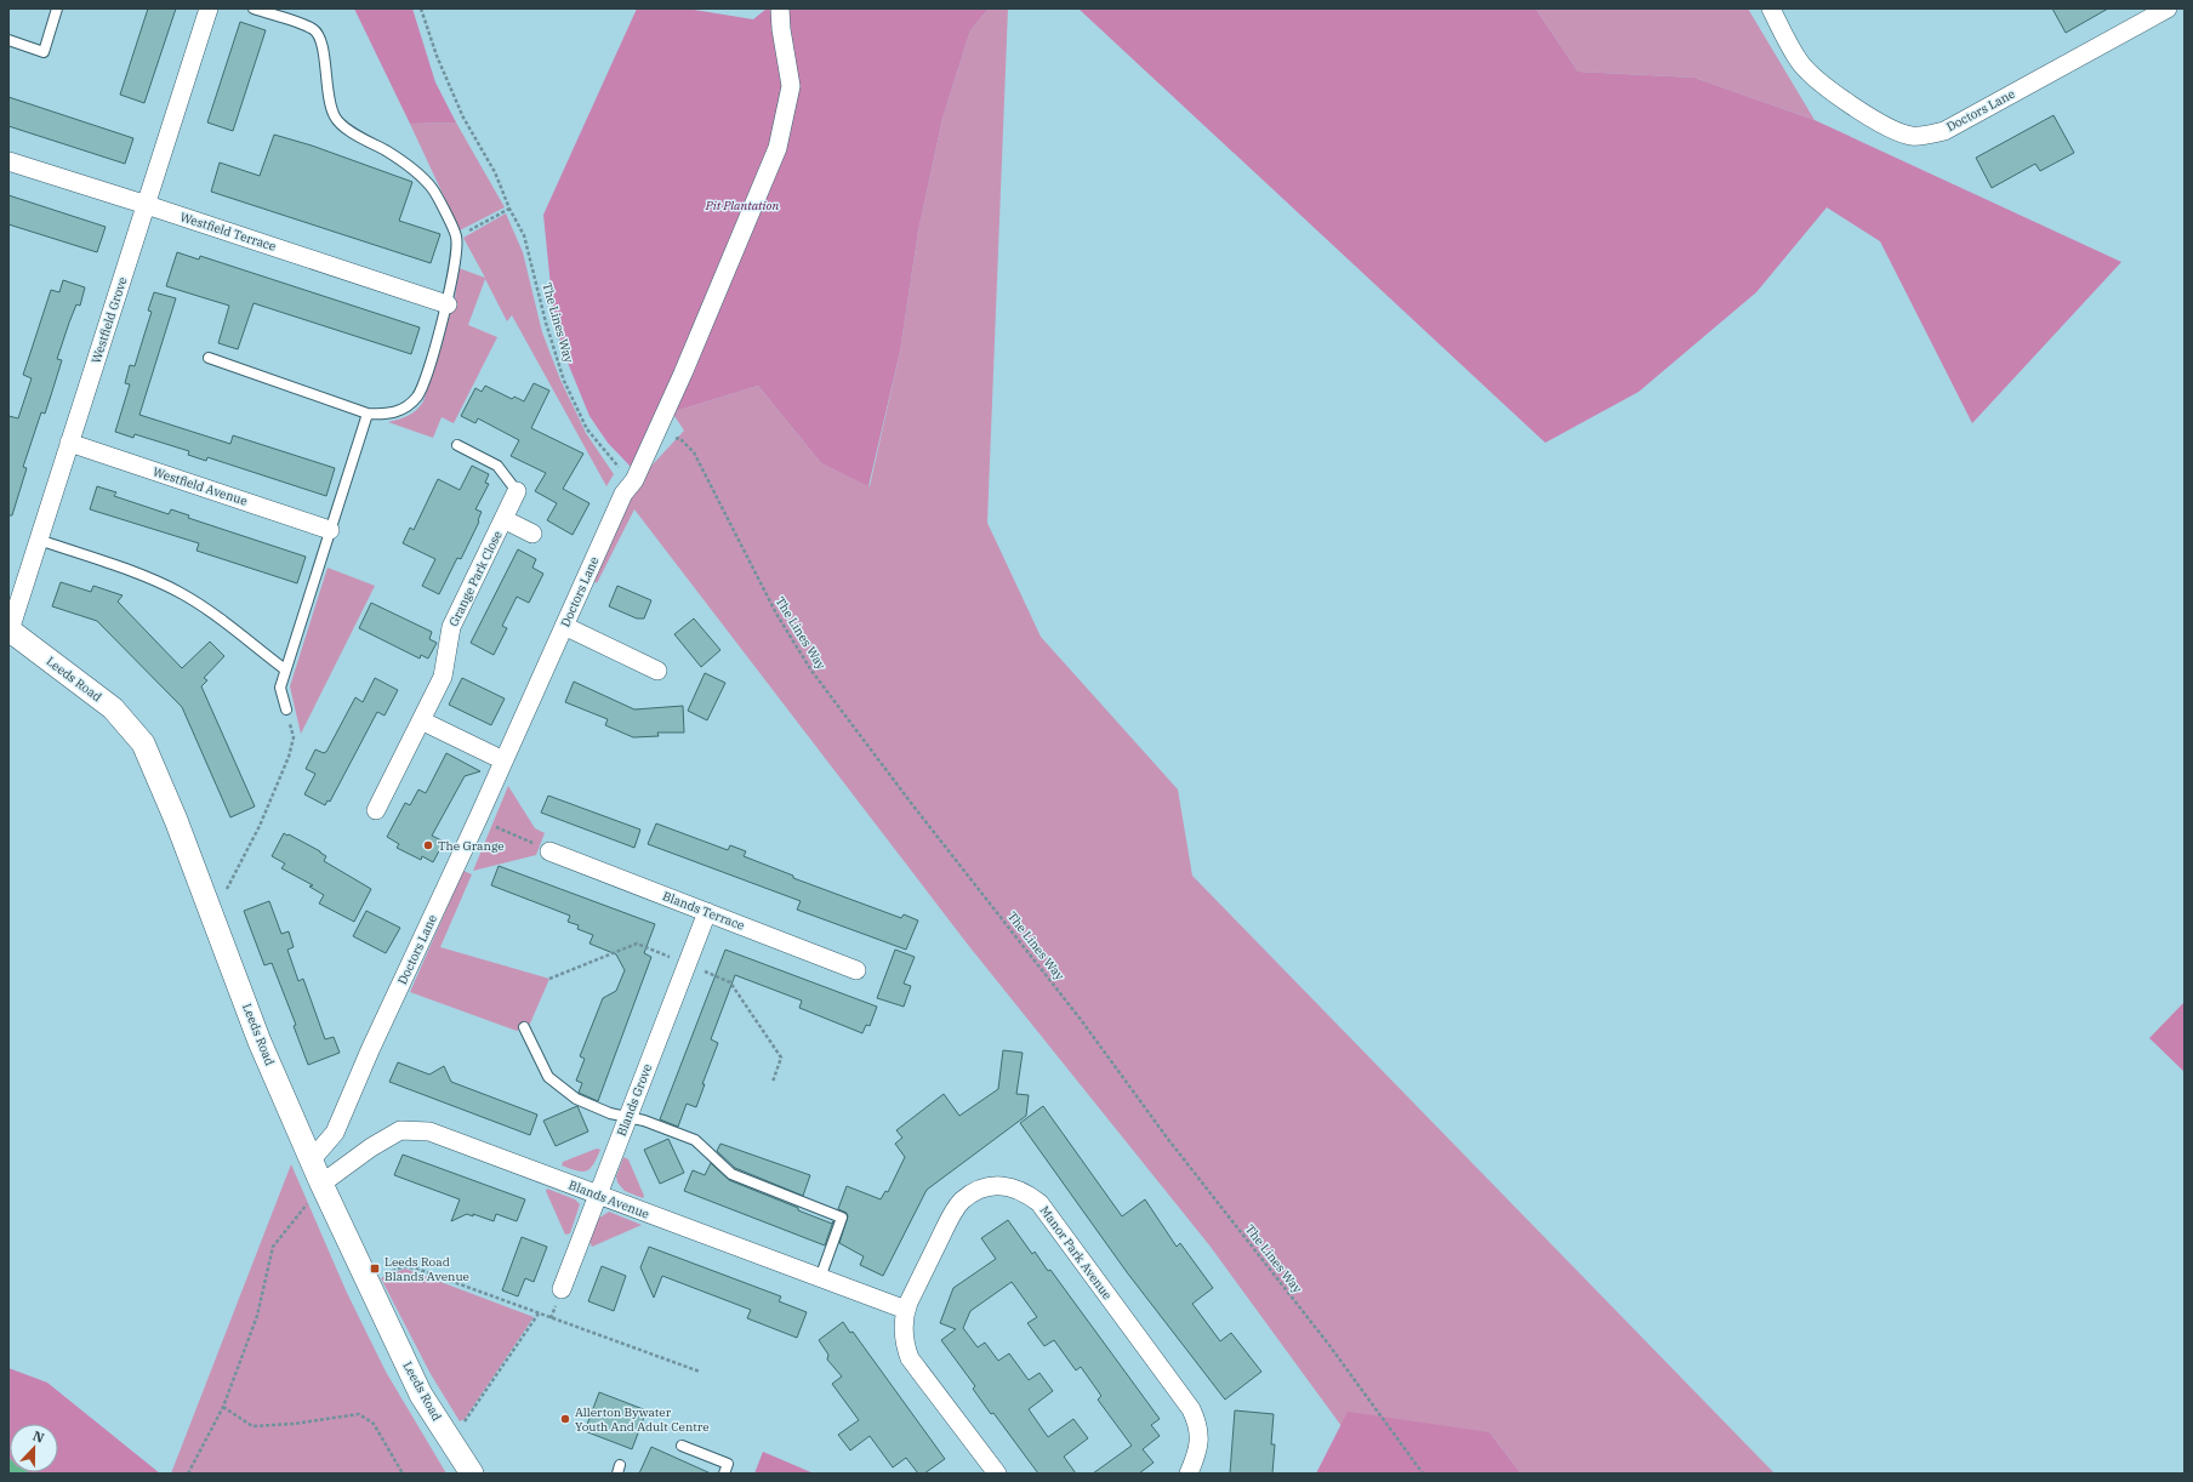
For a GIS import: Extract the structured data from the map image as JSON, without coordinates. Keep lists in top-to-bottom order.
{
  "streets": {
    "street": [
      "Doctors Lane",
      "Westfield Terrace",
      "Westfield Grove",
      "Westfield Avenue",
      "Grange Park Close",
      "Leeds Road",
      "Blands Terrace",
      "Blands Grove",
      "Blands Avenue",
      "Manor Park Avenue"
    ],
    "path": ["The Lines Way"]
  },
  "crossings": [
    ["Doctors Lane", "The Lines Way"],
    ["Doctors Lane", "Leeds Road"],
    ["Westfield Terrace", "Westfield Grove"],
    ["Westfield Grove", "Westfield Avenue"],
    ["Westfield Grove", "Leeds Road"],
    ["Leeds Road", "Blands Avenue"],
    ["Blands Terrace", "Blands Grove"],
    ["Blands Grove", "Blands Avenue"],
    ["Blands Avenue", "Manor Park Avenue"]
  ],
  "parks": ["Pit Plantation"],
  "places": {
    "other": ["The Grange", "Allerton Bywater Youth And Adult Centre"],
    "transit": ["Leeds Road Blands Avenue"]
  },
  "north": "top"
}
